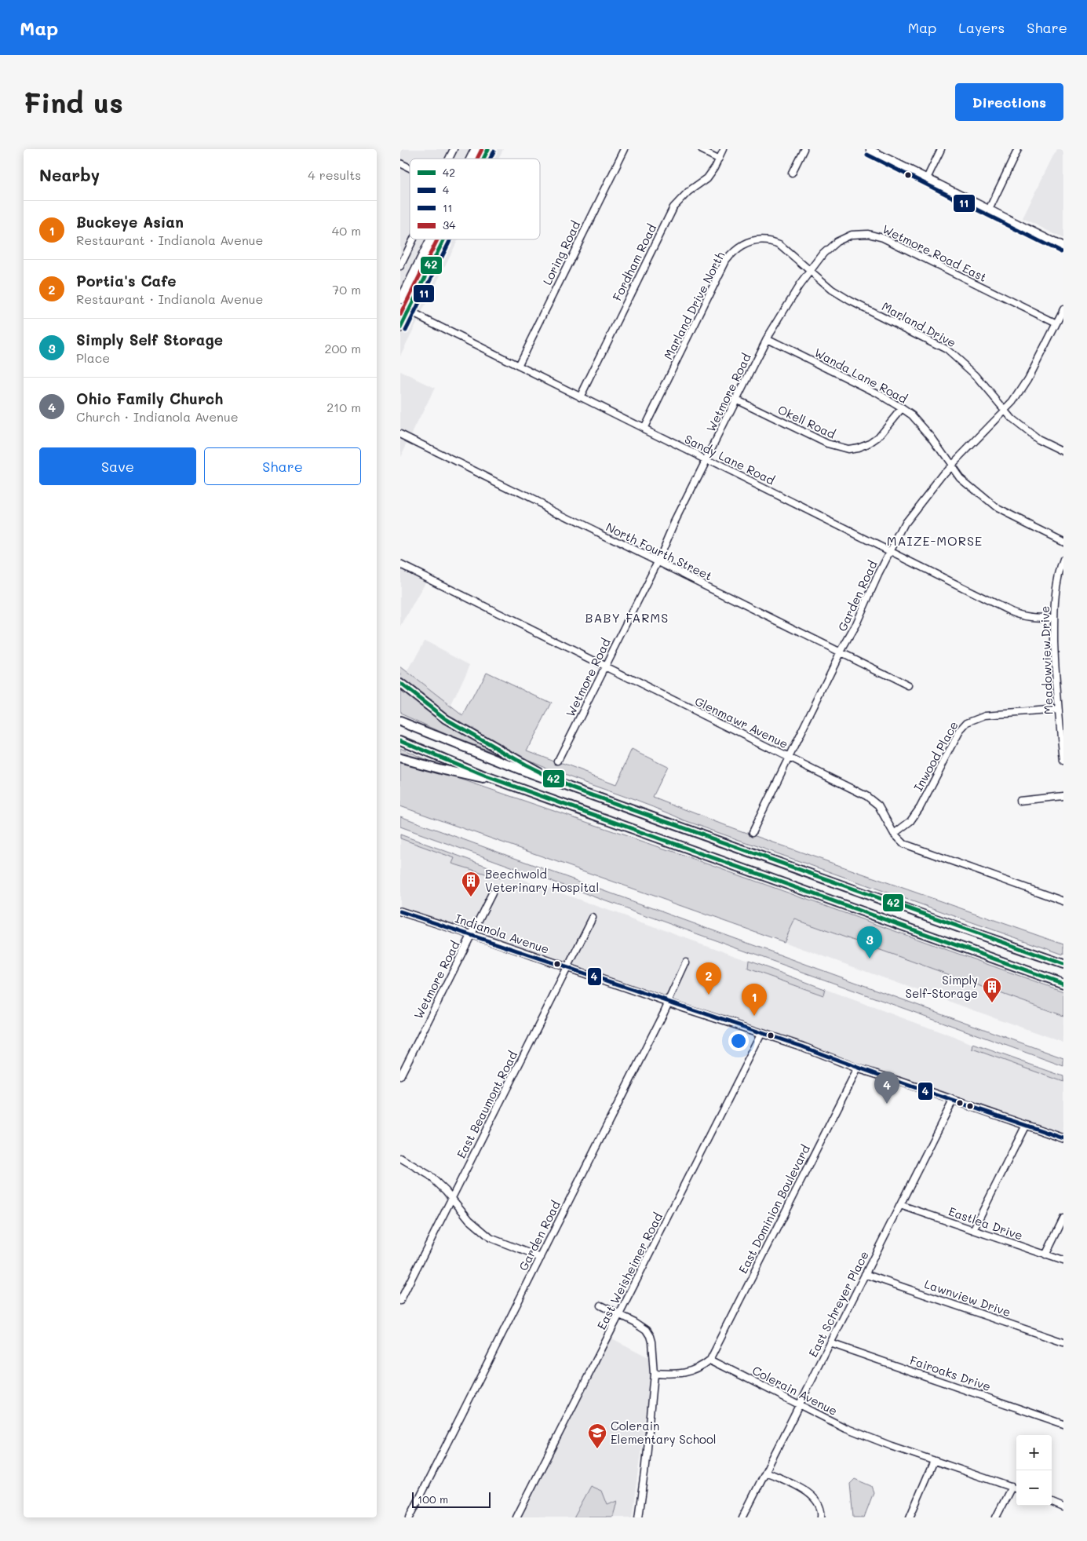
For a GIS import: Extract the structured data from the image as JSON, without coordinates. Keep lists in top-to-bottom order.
{
  "streets": {
    "main road": ["Indianola Avenue"],
    "street": [
      "Loring Road",
      "Wetmore Road East",
      "Fordham Road",
      "Marland Drive North",
      "Marland Drive",
      "Wanda Lane Road",
      "Wetmore Road",
      "Okell Road",
      "Sandy Lane Road",
      "North Fourth Street",
      "Garden Road",
      "Meadowview Drive",
      "Glenmawr Avenue",
      "Inwood Place",
      "East Beaumont Road",
      "East Dominion Boulevard",
      "Eastlea Drive",
      "East Weisheimer Road",
      "Lawnview Drive",
      "East Schreyer Place",
      "Fairoaks Drive",
      "Colerain Avenue"
    ]
  },
  "crossings": [
    ["Loring Road", "Sandy Lane Road"],
    ["Wetmore Road East", "Marland Drive North"],
    ["Wetmore Road East", "Marland Drive"],
    ["Wetmore Road East", "Wetmore Road"],
    ["Wetmore Road East", "Garden Road"],
    ["Fordham Road", "Sandy Lane Road"],
    ["Marland Drive North", "Marland Drive"],
    ["Marland Drive North", "Wetmore Road"],
    ["Marland Drive North", "Sandy Lane Road"],
    ["Marland Drive", "Wetmore Road"],
    ["Marland Drive", "Garden Road"],
    ["Wanda Lane Road", "Wetmore Road"],
    ["Wanda Lane Road", "Okell Road"],
    ["Wanda Lane Road", "Garden Road"],
    ["Wetmore Road", "Okell Road"],
    ["Wetmore Road", "Sandy Lane Road"],
    ["Wetmore Road", "North Fourth Street"],
    ["Wetmore Road", "Glenmawr Avenue"],
    ["Wetmore Road", "Indianola Avenue"],
    ["Sandy Lane Road", "Garden Road"],
    ["Sandy Lane Road", "Meadowview Drive"],
    ["North Fourth Street", "Garden Road"],
    ["Garden Road", "Glenmawr Avenue"],
    ["Garden Road", "Indianola Avenue"],
    ["Meadowview Drive", "Inwood Place"],
    ["Glenmawr Avenue", "Inwood Place"],
    ["Indianola Avenue", "East Beaumont Road"],
    ["Indianola Avenue", "East Dominion Boulevard"],
    ["Indianola Avenue", "East Weisheimer Road"],
    ["Indianola Avenue", "East Schreyer Place"],
    ["East Dominion Boulevard", "Colerain Avenue"],
    ["Eastlea Drive", "East Schreyer Place"],
    ["Lawnview Drive", "East Schreyer Place"],
    ["East Schreyer Place", "Fairoaks Drive"],
    ["East Schreyer Place", "Colerain Avenue"]
  ],
  "districts": ["MAIZE-MORSE", "BABY FARMS"],
  "places": {
    "building": ["Beechwold Veterinary Hospital", "Simply Self-Storage"],
    "school or university": ["Colerain Elementary School"]
  },
  "lines": [
    "transit line 42",
    "transit line 34",
    "transit line 11",
    "transit line 4"
  ],
  "legend": [
    "42",
    "4",
    "11",
    "34"
  ],
  "scale_bar": "100 m",
  "page": {
    "header": "Map",
    "nav": ["Map", "Layers", "Share"],
    "buttons": [
      "Directions",
      ["Save", "Share"]
    ],
    "title": "Find us",
    "heading": ["Nearby", "4 results"],
    "list": [
      {
        "mark": "1",
        "name": "Buckeye Asian",
        "note": "Restaurant · Indianola Avenue",
        "value": "40 m"
      },
      {
        "mark": "2",
        "name": "Portia's Cafe",
        "note": "Restaurant · Indianola Avenue",
        "value": "70 m"
      },
      {
        "mark": "3",
        "name": "Simply Self Storage",
        "note": "Place",
        "value": "200 m"
      },
      {
        "mark": "4",
        "name": "Ohio Family Church",
        "note": "Church · Indianola Avenue",
        "value": "210 m"
      }
    ],
    "pins": [
      "3",
      "2",
      "1",
      "4"
    ],
    "map_buttons": ["+", "−"],
    "scale": "100 m"
  }
}
